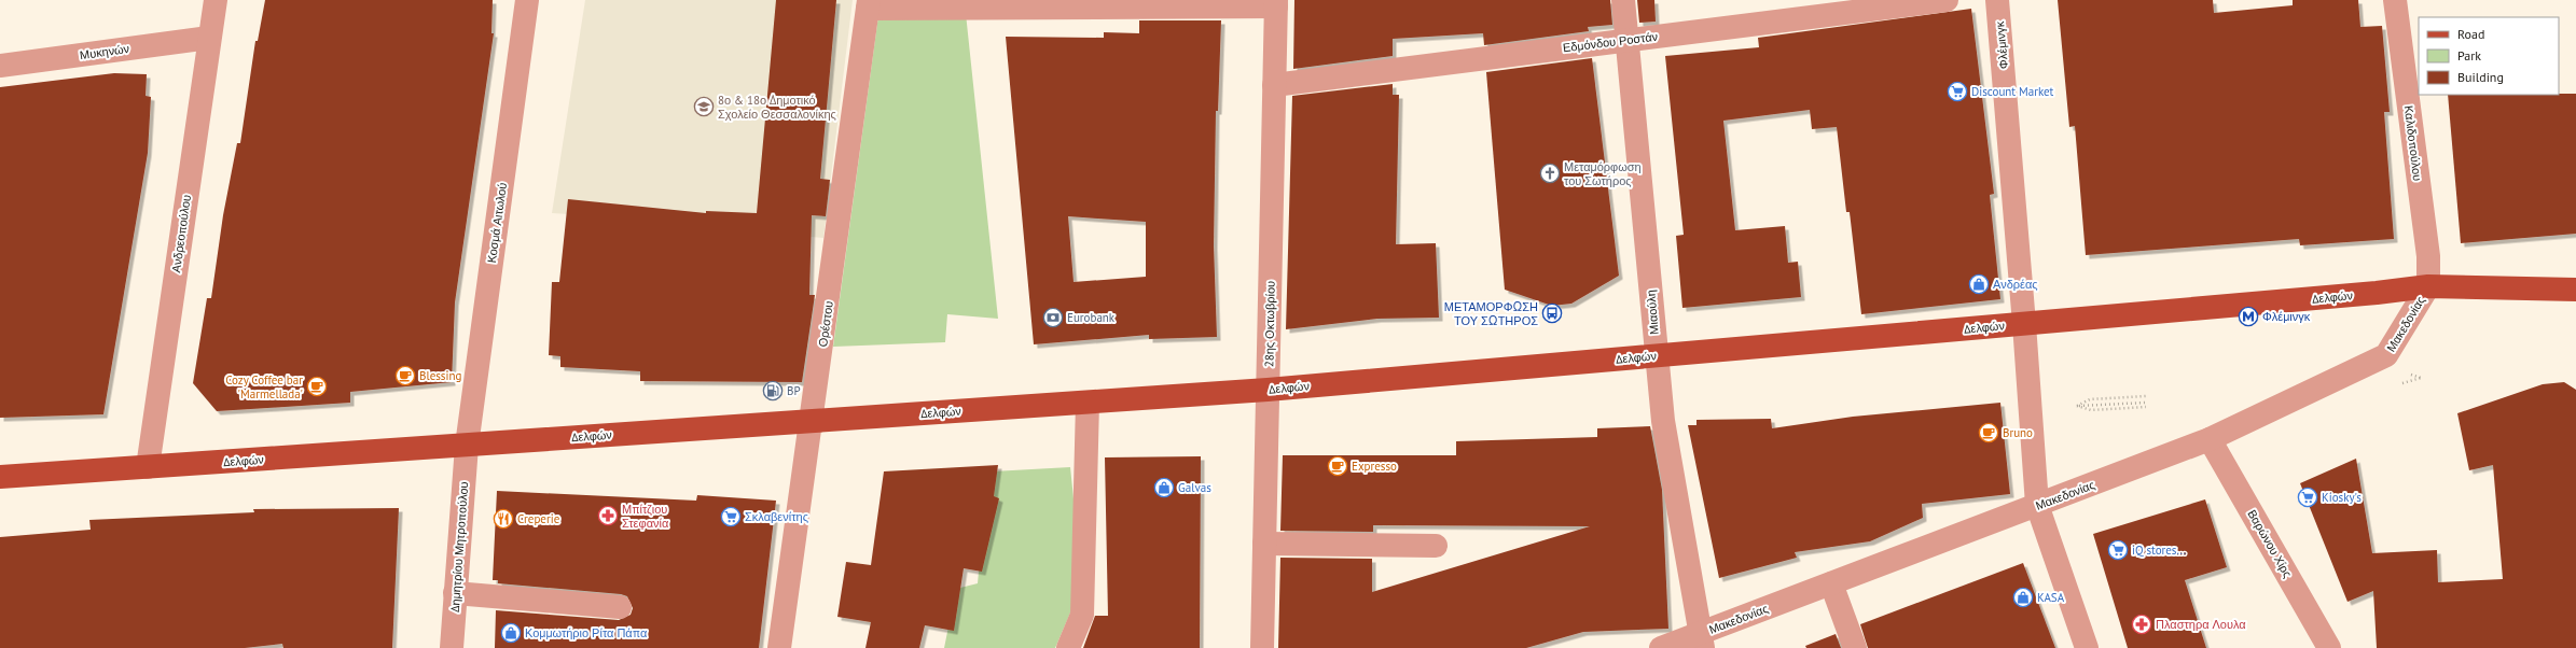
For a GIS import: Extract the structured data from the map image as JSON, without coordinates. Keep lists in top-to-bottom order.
{
  "streets": {
    "main road": ["Δελφών"],
    "street": [
      "Εδμόνδου Ροστάν",
      "Φλέμινγκ",
      "Μυκηνών",
      "Καλιδοπούλου",
      "Κοσμά Αιτωλού",
      "Ανδρεοπούλου",
      "Μιαούλη",
      "Ορέστου",
      "28ης Οκτωβρίου",
      "Μακεδονίας",
      "Βαρώνου Χίρς",
      "Δημητρίου Μητροπούλου"
    ]
  },
  "crossings": [
    ["Εδμόνδου Ροστάν", "Μιαούλη"],
    ["Εδμόνδου Ροστάν", "28ης Οκτωβρίου"],
    ["Φλέμινγκ", "Δελφών"],
    ["Φλέμινγκ", "Μακεδονίας"],
    ["Μυκηνών", "Ανδρεοπούλου"],
    ["Καλιδοπούλου", "Δελφών"],
    ["Καλιδοπούλου", "Μακεδονίας"],
    ["Κοσμά Αιτωλού", "Δελφών"],
    ["Κοσμά Αιτωλού", "Δημητρίου Μητροπούλου"],
    ["Ανδρεοπούλου", "Δελφών"],
    ["Δελφών", "Μιαούλη"],
    ["Δελφών", "Ορέστου"],
    ["Δελφών", "28ης Οκτωβρίου"],
    ["Δελφών", "Μακεδονίας"],
    ["Δελφών", "Δημητρίου Μητροπούλου"],
    ["Μιαούλη", "Μακεδονίας"],
    ["Μακεδονίας", "Βαρώνου Χίρς"]
  ],
  "places": {
    "supermarket": [
      "Discount Market",
      "Kiosky's",
      "Σκλαβενίτης",
      "iQ stores..."
    ],
    "school or university": ["8ο & 18ο Δημοτικό Σχολείο Θεσσαλονίκης"],
    "church": ["Μεταμόρφωση του Σωτήρος"],
    "shop": [
      "Ανδρέας",
      "Galvas",
      "KASA",
      "Κομμωτήριο Ρίτα Πάπα"
    ],
    "bus stop": ["ΜΕΤΑΜΟΡΦΩΣΗ ΤΟΥ ΣΩΤΗΡΟΣ"],
    "metro station": ["Φλέμινγκ"],
    "bank": ["Eurobank"],
    "cafe": [
      "Blessing",
      "Cozy Coffee bar 'Marmellada'",
      "Bruno",
      "Expresso"
    ],
    "fuel station": ["BP"],
    "pharmacy": ["Μπίτζιου Στεφανία", "Πλαστηρα Λουλα"],
    "restaurant": ["Creperie"]
  },
  "legend": ["Road", "Park", "Building"]
}
